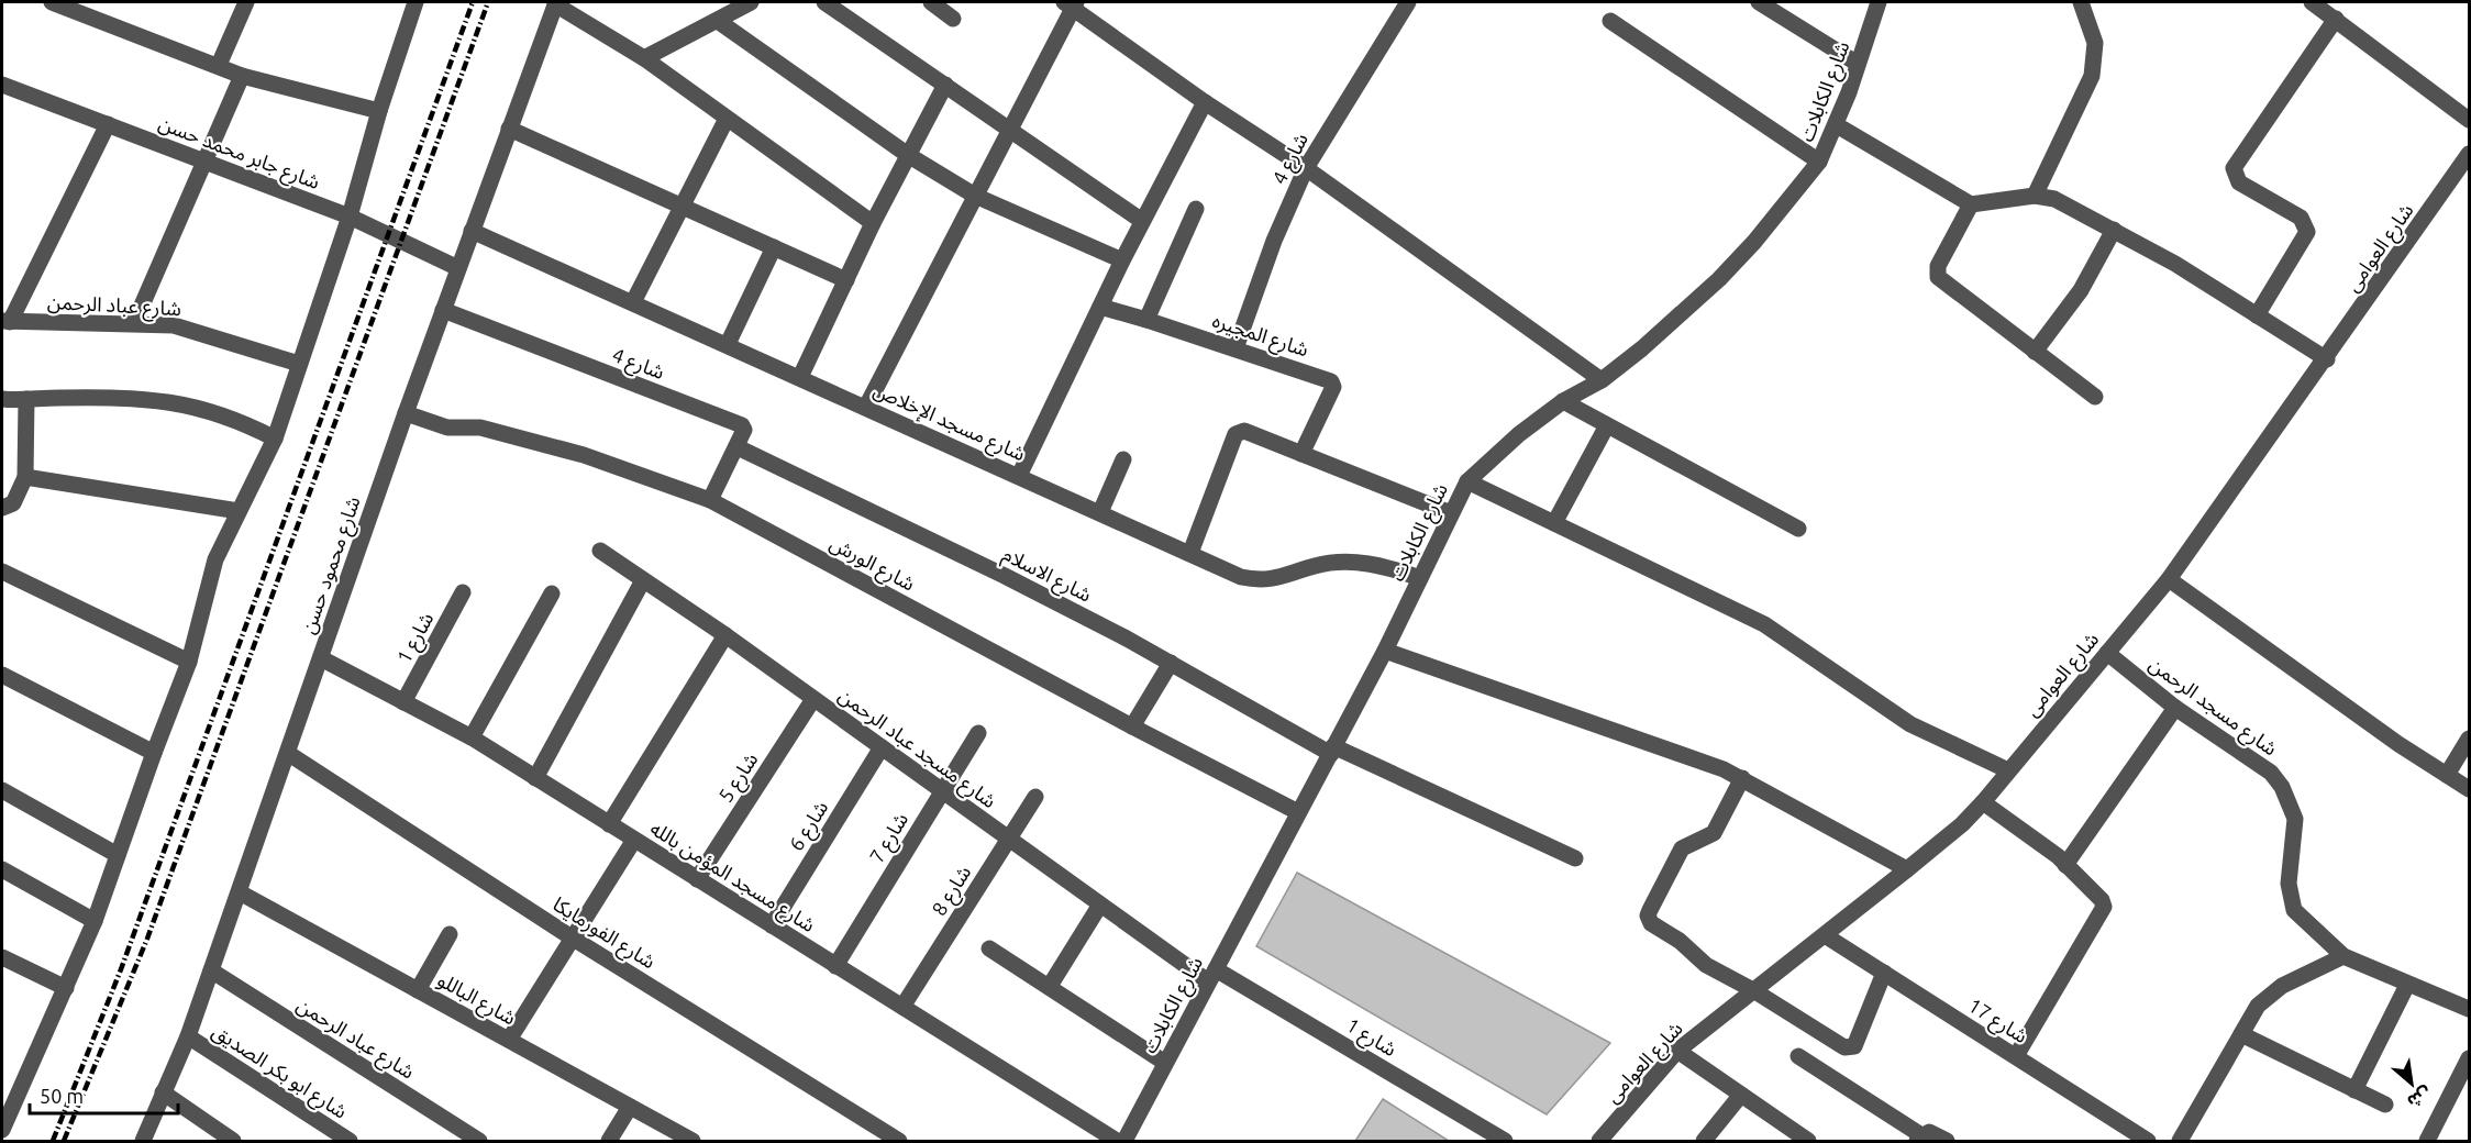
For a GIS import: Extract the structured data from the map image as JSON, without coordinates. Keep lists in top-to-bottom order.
{
  "streets": {
    "street": [
      "شارع الكابلات",
      "شارع جابر محمد حسن",
      "شارع 4",
      "شارع العوامى",
      "شارع عباد الرحمن",
      "شارع المجيره",
      "شارع مسجد الإخلاص",
      "شارع الورش",
      "شارع محمود حسن",
      "شارع الاسلام",
      "شارع 1",
      "شارع مسجد الرحمن",
      "شارع مسجد عباد الرحمن",
      "شارع 5",
      "شارع 6",
      "شارع 7",
      "شارع مسجد المؤمن بالله",
      "شارع 8",
      "شارع الفورمايكا",
      "شارع الباللو",
      "شارع 17",
      "شارع ابو بكر الصديق"
    ]
  },
  "crossings": [
    ["شارع الكابلات", "شارع مسجد الإخلاص"],
    ["شارع الكابلات", "شارع الورش"],
    ["شارع الكابلات", "شارع الاسلام"],
    ["شارع الكابلات", "شارع 1"],
    ["شارع الكابلات", "شارع مسجد عباد الرحمن"],
    ["شارع جابر محمد حسن", "شارع محمود حسن"],
    ["شارع 4", "شارع المجيره"],
    ["شارع 4", "شارع محمود حسن"],
    ["شارع 4", "شارع الاسلام"],
    ["شارع العوامى", "شارع مسجد الرحمن"],
    ["شارع العوامى", "شارع 17"],
    ["شارع عباد الرحمن", "شارع محمود حسن"],
    ["شارع مسجد الإخلاص", "شارع محمود حسن"],
    ["شارع الورش", "شارع محمود حسن"],
    ["شارع محمود حسن", "شارع مسجد المؤمن بالله"],
    ["شارع محمود حسن", "شارع الفورمايكا"],
    ["شارع محمود حسن", "شارع الباللو"],
    ["شارع محمود حسن", "شارع ابو بكر الصديق"],
    ["شارع 1", "شارع مسجد عباد الرحمن"],
    ["شارع 1", "شارع مسجد المؤمن بالله"],
    ["شارع مسجد عباد الرحمن", "شارع 5"],
    ["شارع مسجد عباد الرحمن", "شارع 6"],
    ["شارع مسجد عباد الرحمن", "شارع 7"],
    ["شارع مسجد عباد الرحمن", "شارع 8"],
    ["شارع 5", "شارع مسجد المؤمن بالله"],
    ["شارع 6", "شارع مسجد المؤمن بالله"],
    ["شارع 7", "شارع مسجد المؤمن بالله"],
    ["شارع مسجد المؤمن بالله", "شارع 8"]
  ],
  "scale_bar": "50 m",
  "north": "bottom right"
}
